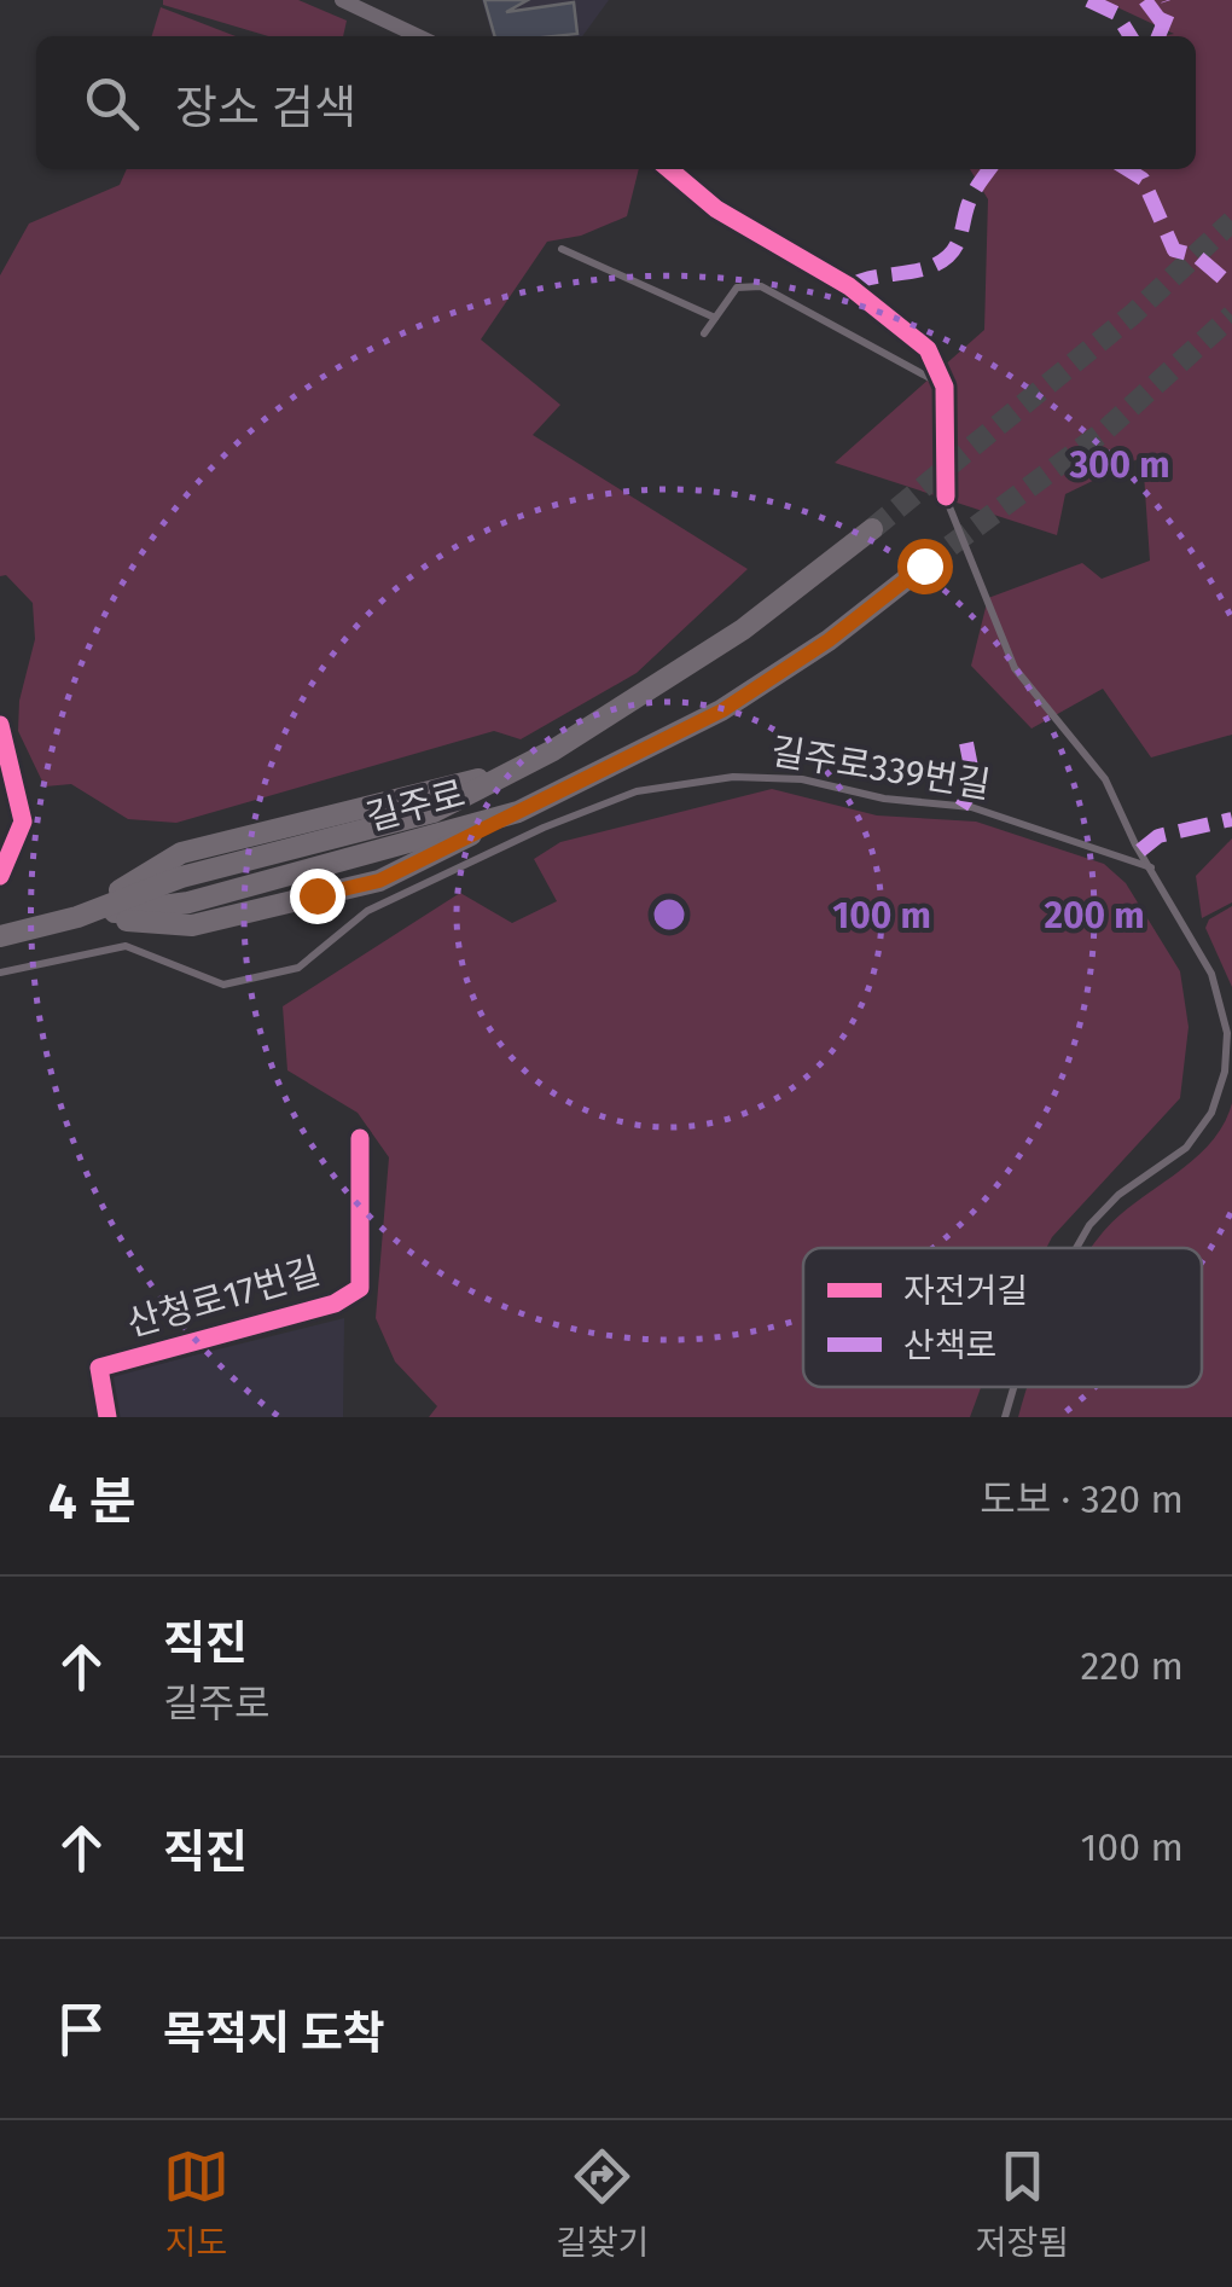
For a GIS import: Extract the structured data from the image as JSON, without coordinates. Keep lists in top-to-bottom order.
{
  "streets": {
    "main road": ["길주로"],
    "street": ["산청로17번길"],
    "lane": ["길주로339번길"]
  },
  "legend": ["자전거길", "산책로"],
  "page": {
    "search": "장소 검색",
    "heading": ["4 분", "도보 · 320 m"],
    "list": [
      ["직진", "길주로", "220 m"],
      ["직진", "100 m"],
      "목적지 도착"
    ],
    "nav": ["지도", "길찾기", "저장됨"]
  },
  "rings": ["300 m", "100 m", "200 m"]
}
